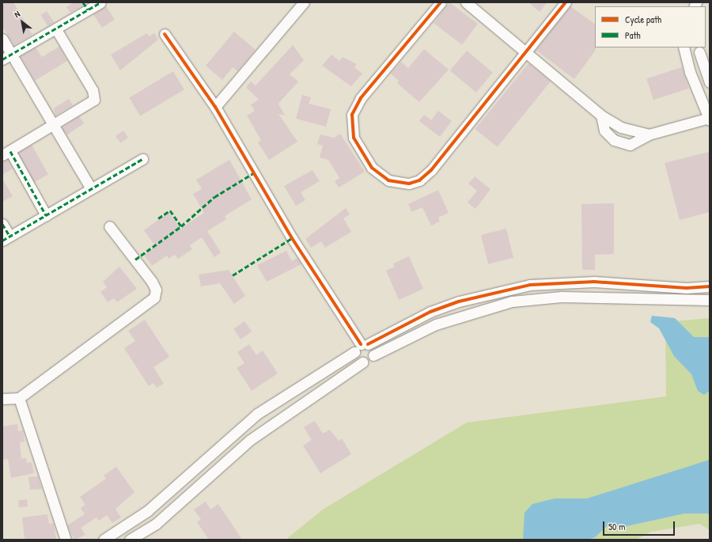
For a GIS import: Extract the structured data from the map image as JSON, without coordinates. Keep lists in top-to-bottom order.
{
  "legend": ["Cycle path", "Path"],
  "scale_bar": "50 m",
  "north": "top left"
}
